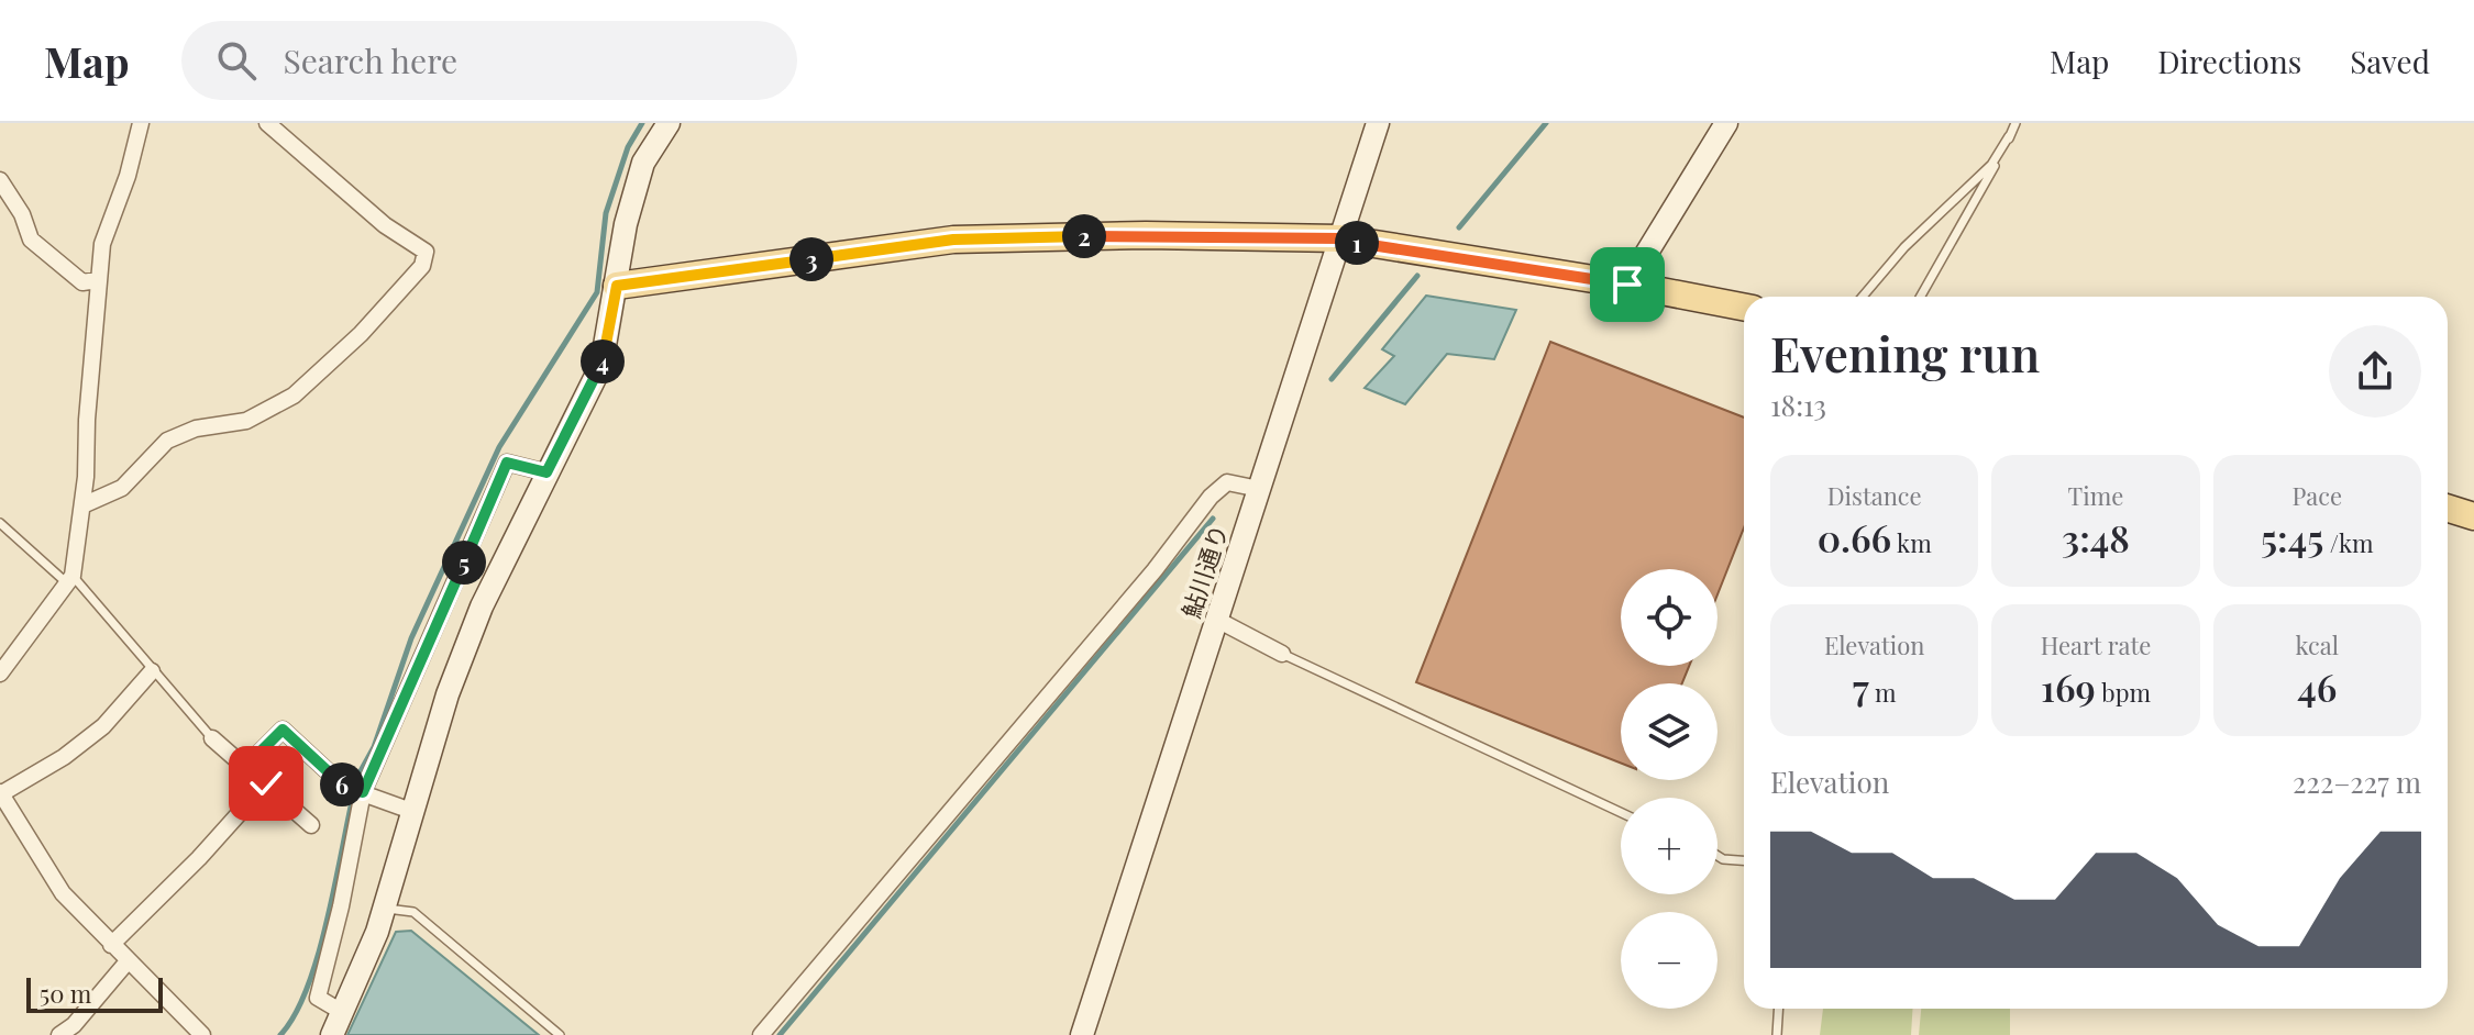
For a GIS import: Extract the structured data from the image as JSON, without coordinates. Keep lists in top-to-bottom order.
{
  "streets": {
    "street": ["鮎川通り"]
  },
  "scale_bar": "50 m",
  "page": {
    "header": "Map",
    "search": "Search here",
    "nav": ["Map", "Directions", "Saved"],
    "pins": [
      "2",
      "1",
      "3",
      "4",
      "5",
      "6"
    ],
    "heading": ["Evening run", "18:13"],
    "stats": [
      ["Distance", "0.66 km"],
      ["Time", "3:48"],
      ["Pace", "5:45 /km"],
      ["Elevation", "7 m"],
      ["Heart rate", "169 bpm"],
      ["kcal", "46"]
    ],
    "map_buttons": ["+", "−"],
    "chart": ["Elevation", "222–227 m"],
    "scale": "50 m"
  }
}
